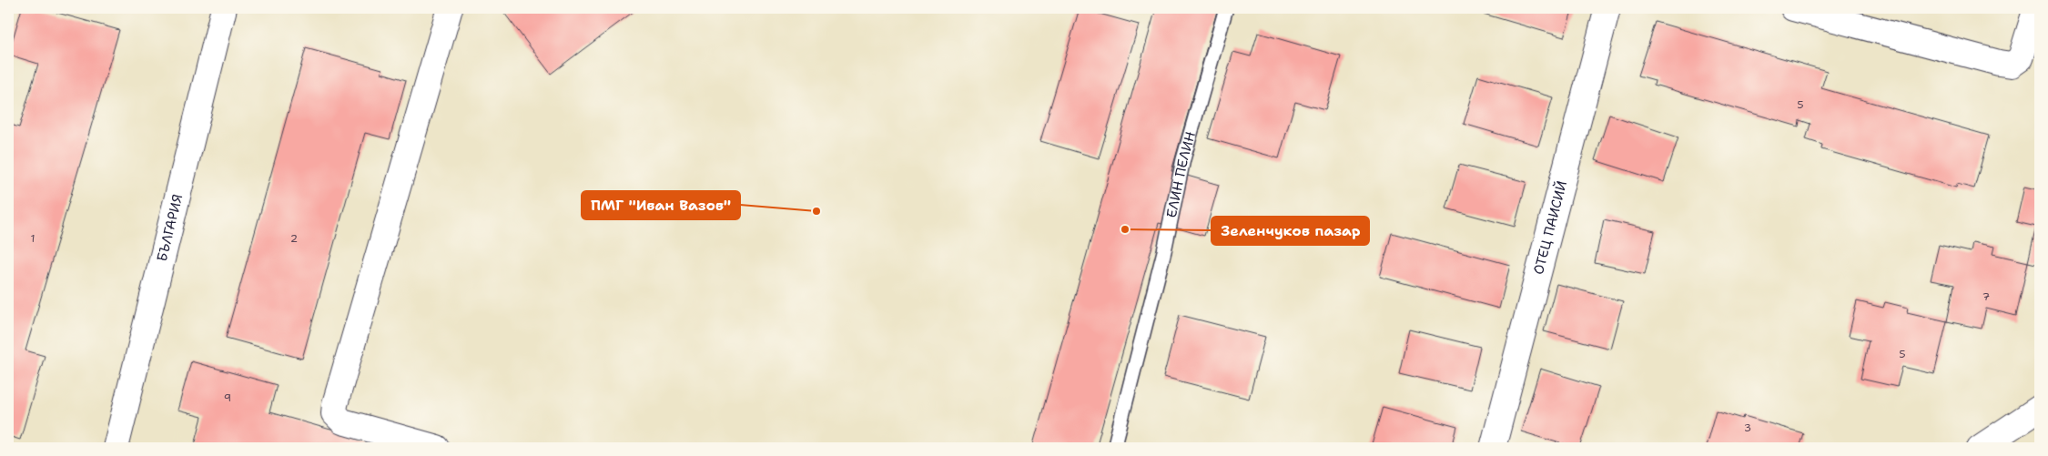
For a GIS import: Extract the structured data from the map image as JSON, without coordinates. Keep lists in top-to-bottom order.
{
  "streets": {
    "street": ["БЪЛГАРИЯ", "ОТЕЦ ПАИСИЙ"],
    "lane": ["ЕЛИН ПЕЛИН"]
  },
  "places": ["ПМГ \"Иван Вазов\"", "Зеленчуков пазар"],
  "house_numbers": [
    "5",
    "1",
    "2",
    "7",
    "5",
    "9",
    "3"
  ]
}
